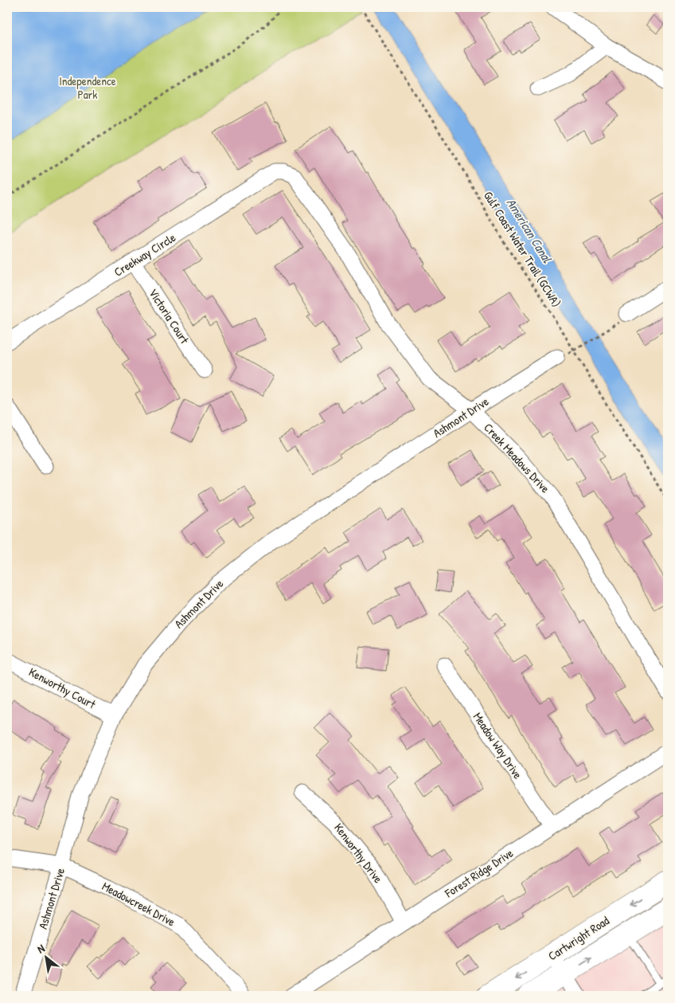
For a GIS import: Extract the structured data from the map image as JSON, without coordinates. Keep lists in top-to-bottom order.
{
  "streets": {
    "main road": ["Cartwright Road"],
    "street": [
      "Creekway Circle",
      "Victoria Court",
      "Ashmont Drive",
      "Creek Meadows Drive",
      "Kenworthy Court",
      "Meadow Way Drive",
      "Kenworthy Drive",
      "Forest Ridge Drive",
      "Meadowcreek Drive"
    ],
    "path": ["Gulf Coast Water Trail (GCWA)"]
  },
  "crossings": [
    ["Creekway Circle", "Victoria Court"],
    ["Creekway Circle", "Creek Meadows Drive"],
    ["Ashmont Drive", "Creek Meadows Drive"],
    ["Ashmont Drive", "Kenworthy Court"],
    ["Ashmont Drive", "Meadowcreek Drive"],
    ["Meadow Way Drive", "Forest Ridge Drive"],
    ["Kenworthy Drive", "Forest Ridge Drive"]
  ],
  "water": ["American Canal"],
  "parks": ["Independence Park"],
  "north": "top left"
}
